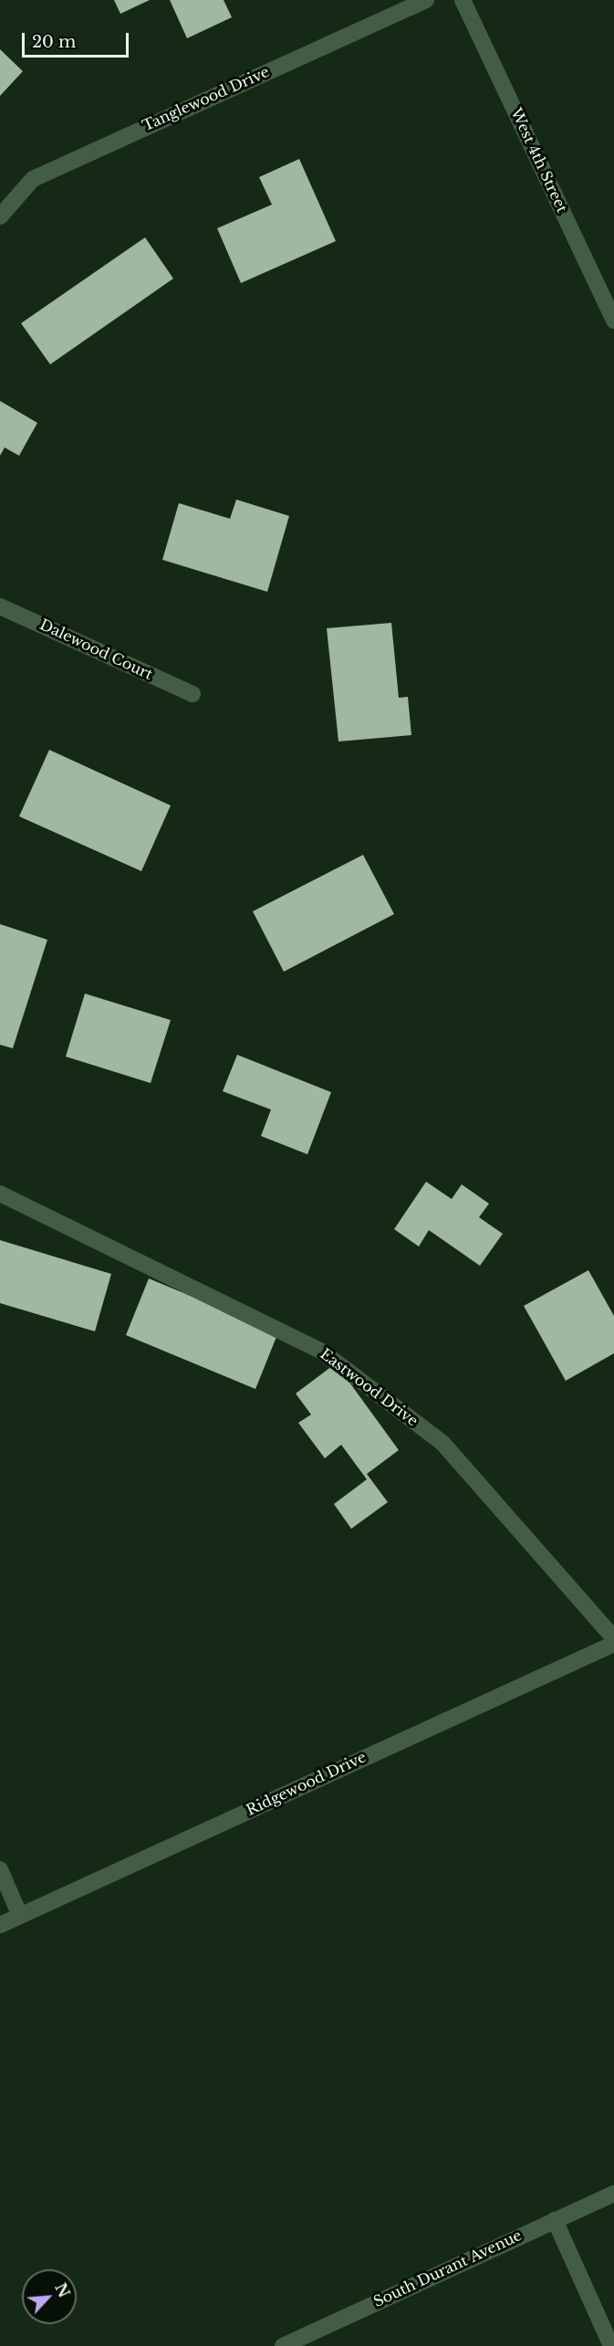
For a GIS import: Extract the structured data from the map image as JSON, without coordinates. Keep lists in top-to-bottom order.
{
  "streets": {
    "street": [
      "Tanglewood Drive",
      "West 4th Street",
      "Dalewood Court",
      "Eastwood Drive",
      "Ridgewood Drive",
      "South Durant Avenue"
    ]
  },
  "scale_bar": "20 m",
  "north": "top right"
}
